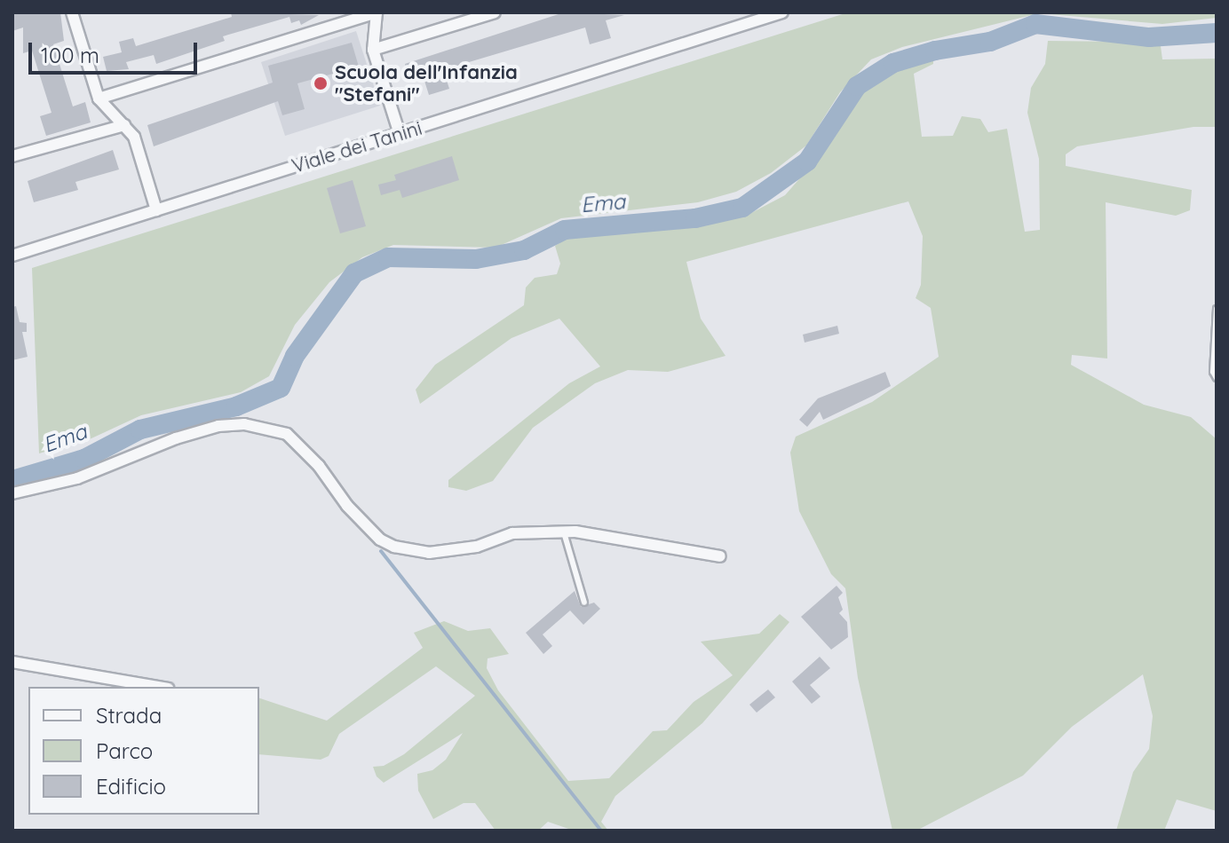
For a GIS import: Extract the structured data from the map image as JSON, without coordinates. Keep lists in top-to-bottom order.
{
  "streets": {
    "street": ["Viale dei Tanini"]
  },
  "water": ["Ema"],
  "places": ["Scuola dell'Infanzia \"Stefani\""],
  "legend": ["Strada", "Parco", "Edificio"],
  "scale_bar": "100 m"
}
